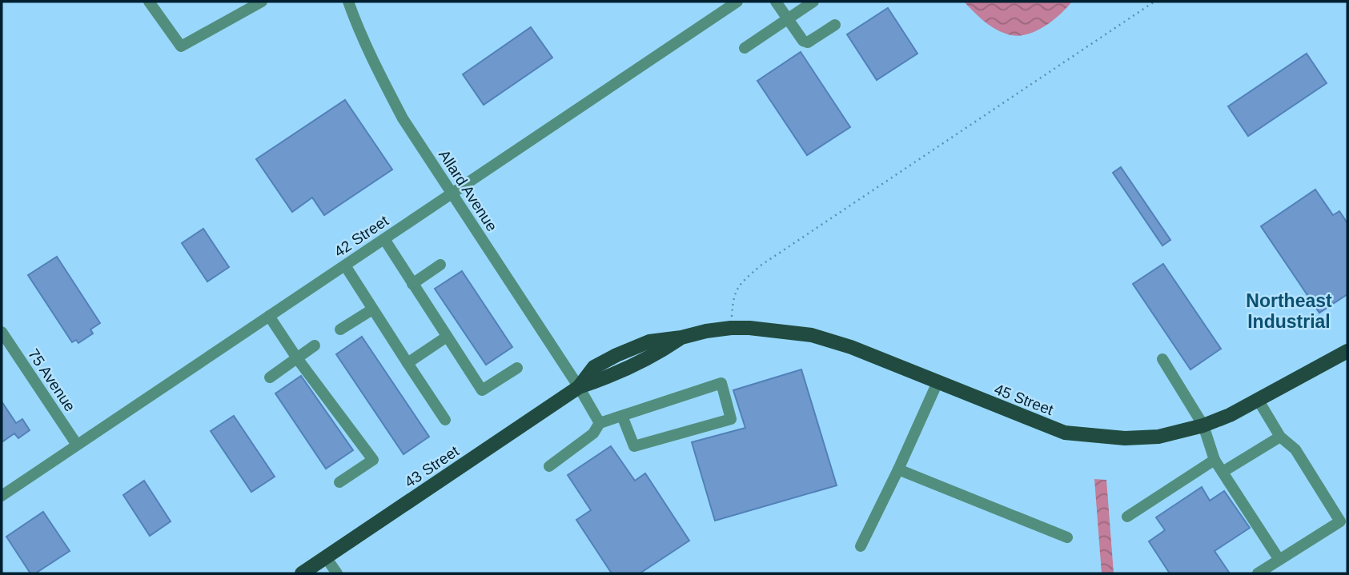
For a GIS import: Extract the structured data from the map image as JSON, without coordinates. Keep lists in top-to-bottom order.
{
  "streets": {
    "main road": ["45 Street", "43 Street"],
    "street": ["Allard Avenue", "42 Street", "75 Avenue"]
  },
  "crossings": [
    ["Allard Avenue", "42 Street"],
    ["Allard Avenue", "45 Street"],
    ["Allard Avenue", "43 Street"],
    ["42 Street", "75 Avenue"],
    ["45 Street", "43 Street"]
  ],
  "districts": ["Northeast Industrial"]
}
